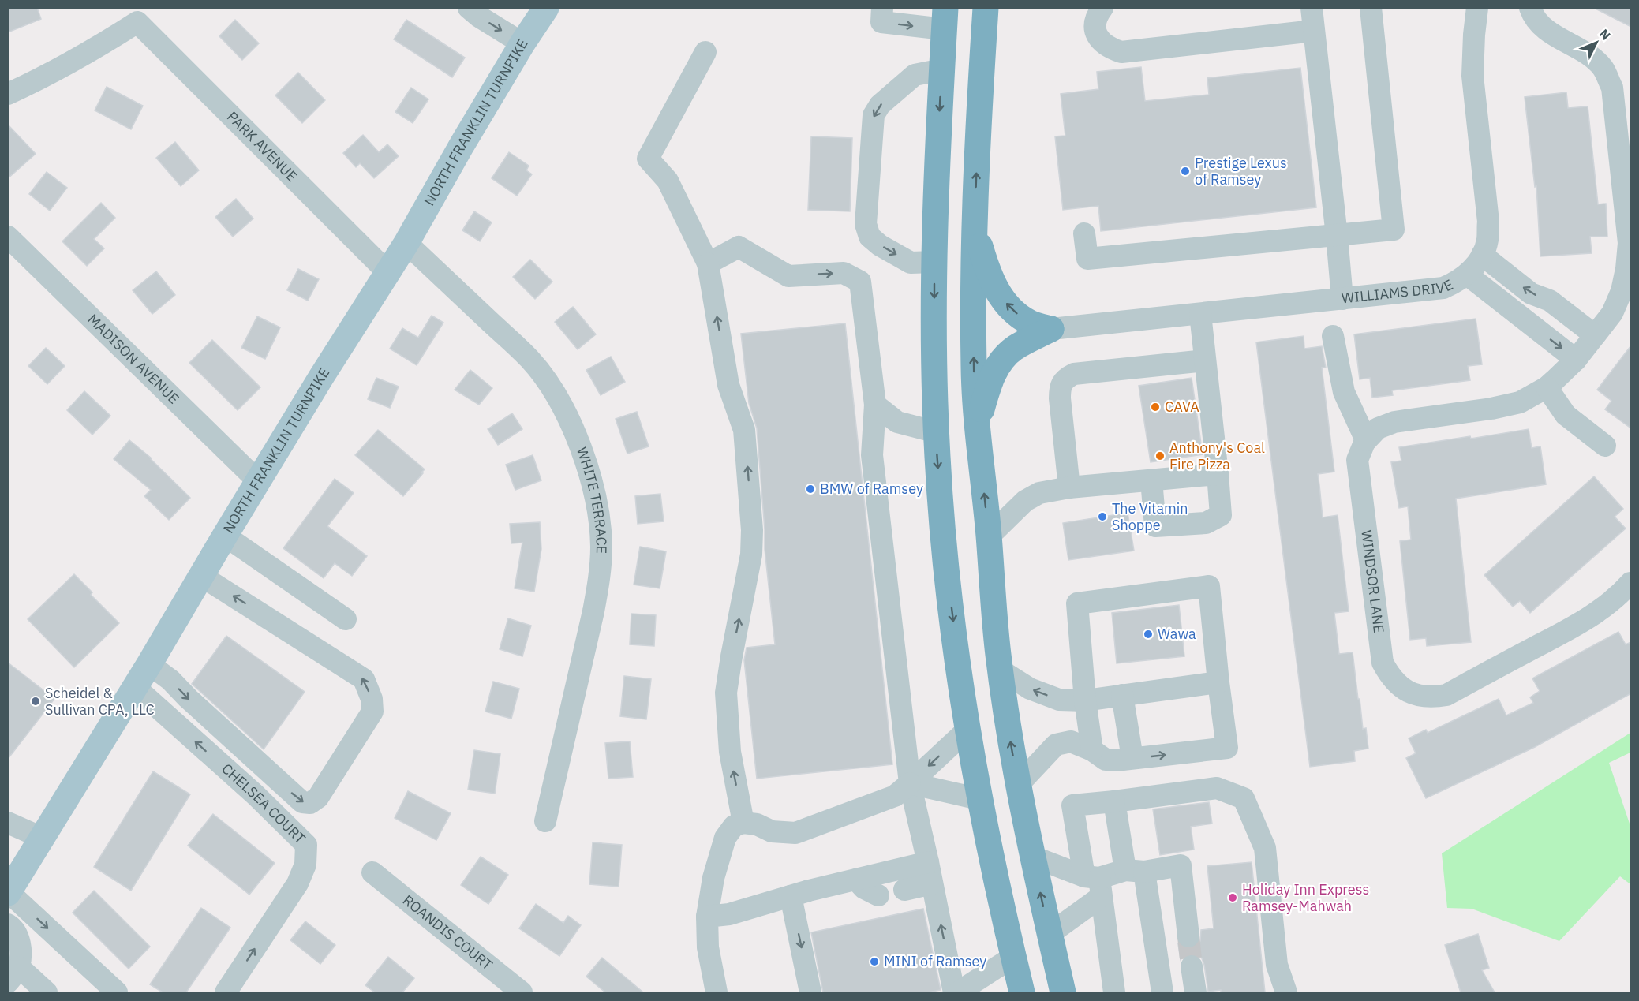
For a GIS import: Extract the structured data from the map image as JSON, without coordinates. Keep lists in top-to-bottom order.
{
  "streets": {
    "main road": ["NORTH FRANKLIN TURNPIKE"],
    "street": [
      "PARK AVENUE",
      "WILLIAMS DRIVE",
      "MADISON AVENUE",
      "WHITE TERRACE",
      "WINDSOR LANE",
      "CHELSEA COURT",
      "ROANDIS COURT"
    ]
  },
  "crossings": [
    ["NORTH FRANKLIN TURNPIKE", "PARK AVENUE"],
    ["NORTH FRANKLIN TURNPIKE", "MADISON AVENUE"],
    ["NORTH FRANKLIN TURNPIKE", "WHITE TERRACE"],
    ["NORTH FRANKLIN TURNPIKE", "CHELSEA COURT"]
  ],
  "places": [
    "Prestige Lexus of Ramsey",
    "CAVA",
    "Anthony's Coal Fire Pizza",
    "BMW of Ramsey",
    "The Vitamin Shoppe",
    "Wawa",
    "Scheidel & Sullivan CPA, LLC",
    "Holiday Inn Express Ramsey-Mahwah",
    "MINI of Ramsey"
  ],
  "north": "top right"
}
